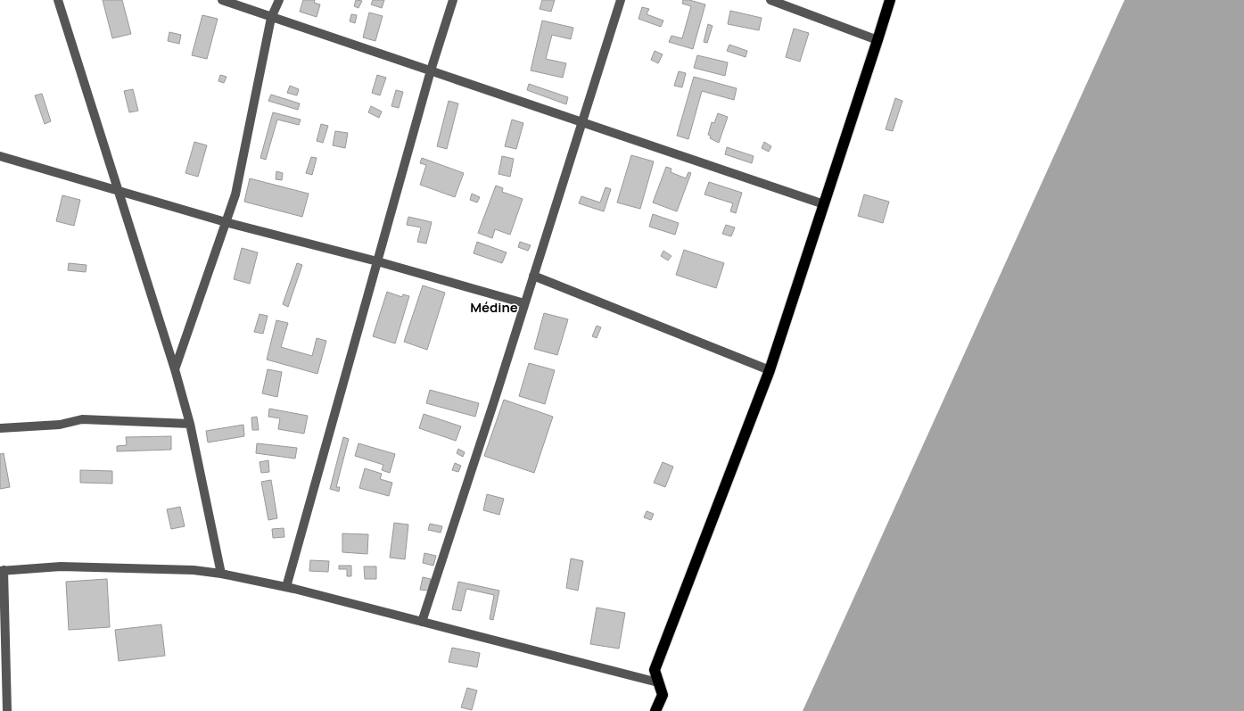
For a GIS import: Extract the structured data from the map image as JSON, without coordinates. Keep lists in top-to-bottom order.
{
  "districts": ["Médine"]
}
